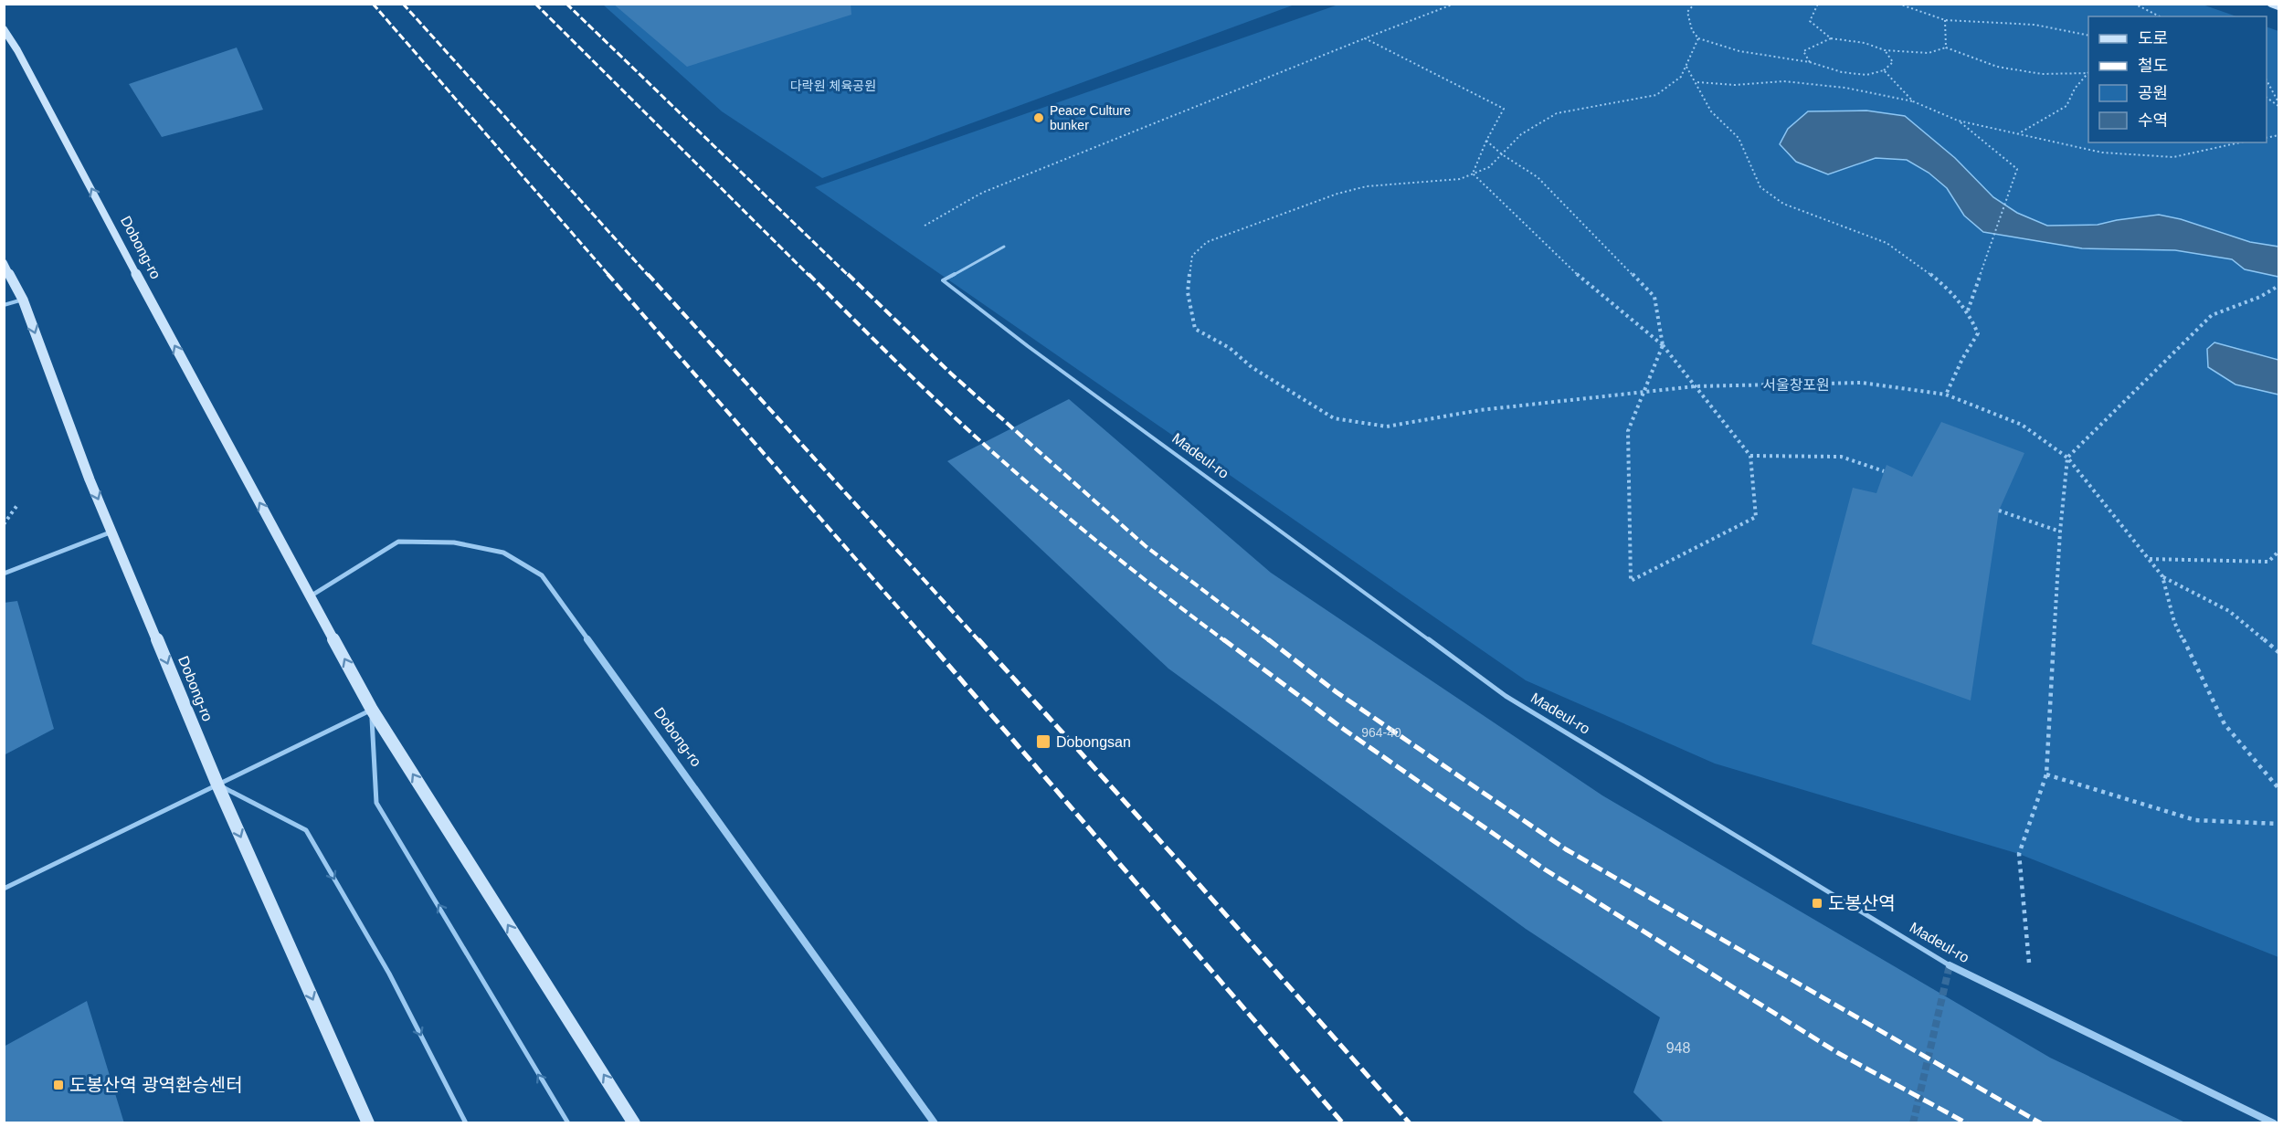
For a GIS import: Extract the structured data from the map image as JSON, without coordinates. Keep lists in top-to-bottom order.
{
  "streets": {
    "main road": ["Dobong-ro"],
    "street": ["Madeul-ro"]
  },
  "parks": ["다락원 체육공원", "서울창포원"],
  "places": {
    "other": ["Peace Culture bunker"],
    "transit": ["Dobongsan", "도봉산역", "도봉산역 광역환승센터"]
  },
  "house_numbers": ["964-40", "948"],
  "legend": [
    "도로",
    "철도",
    "공원",
    "수역"
  ]
}
